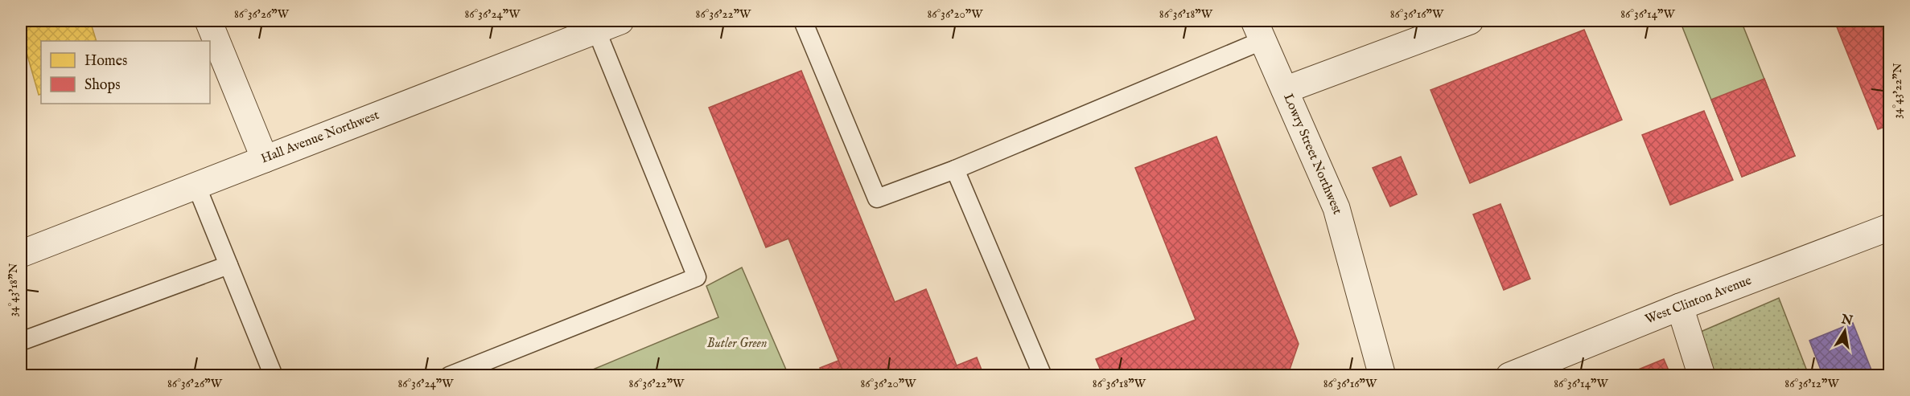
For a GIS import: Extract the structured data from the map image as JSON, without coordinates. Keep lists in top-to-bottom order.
{
  "streets": {
    "street": ["Hall Avenue Northwest", "Lowry Street Northwest", "West Clinton Avenue"]
  },
  "parks": ["Butler Green"],
  "legend": ["Homes", "Shops"],
  "north": "top",
  "coordinates": [
    "86°36'26\"W",
    "86°36'24\"W",
    "86°36'22\"W",
    "86°36'20\"W",
    "86°36'18\"W",
    "86°36'16\"W",
    "86°36'14\"W",
    "34°43'22\"N",
    "34°43'18\"N",
    "86°36'12\"W"
  ]
}
